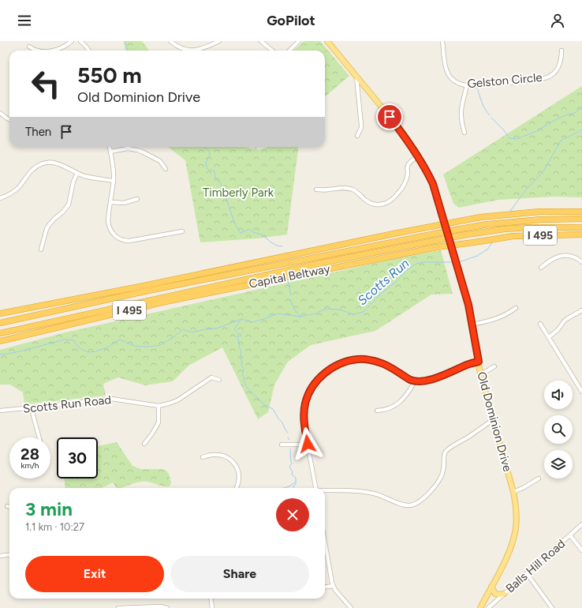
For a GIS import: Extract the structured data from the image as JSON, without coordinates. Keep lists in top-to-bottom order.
{
  "streets": {
    "highway": ["I 495", "Capital Beltway"],
    "main road": ["Old Dominion Drive"],
    "street": ["Gelston Circle", "Scotts Run Road", "Balls Hill Road"]
  },
  "water": ["Scotts Run"],
  "parks": ["Timberly Park"],
  "page": {
    "header": "GoPilot",
    "turn": ["550 m", "Old Dominion Drive"],
    "then": "Then",
    "speed": "28 km/h",
    "limit": "30",
    "heading": ["3 min", "1.1 km · 10:27"],
    "buttons": ["Exit", "Share"]
  }
}
